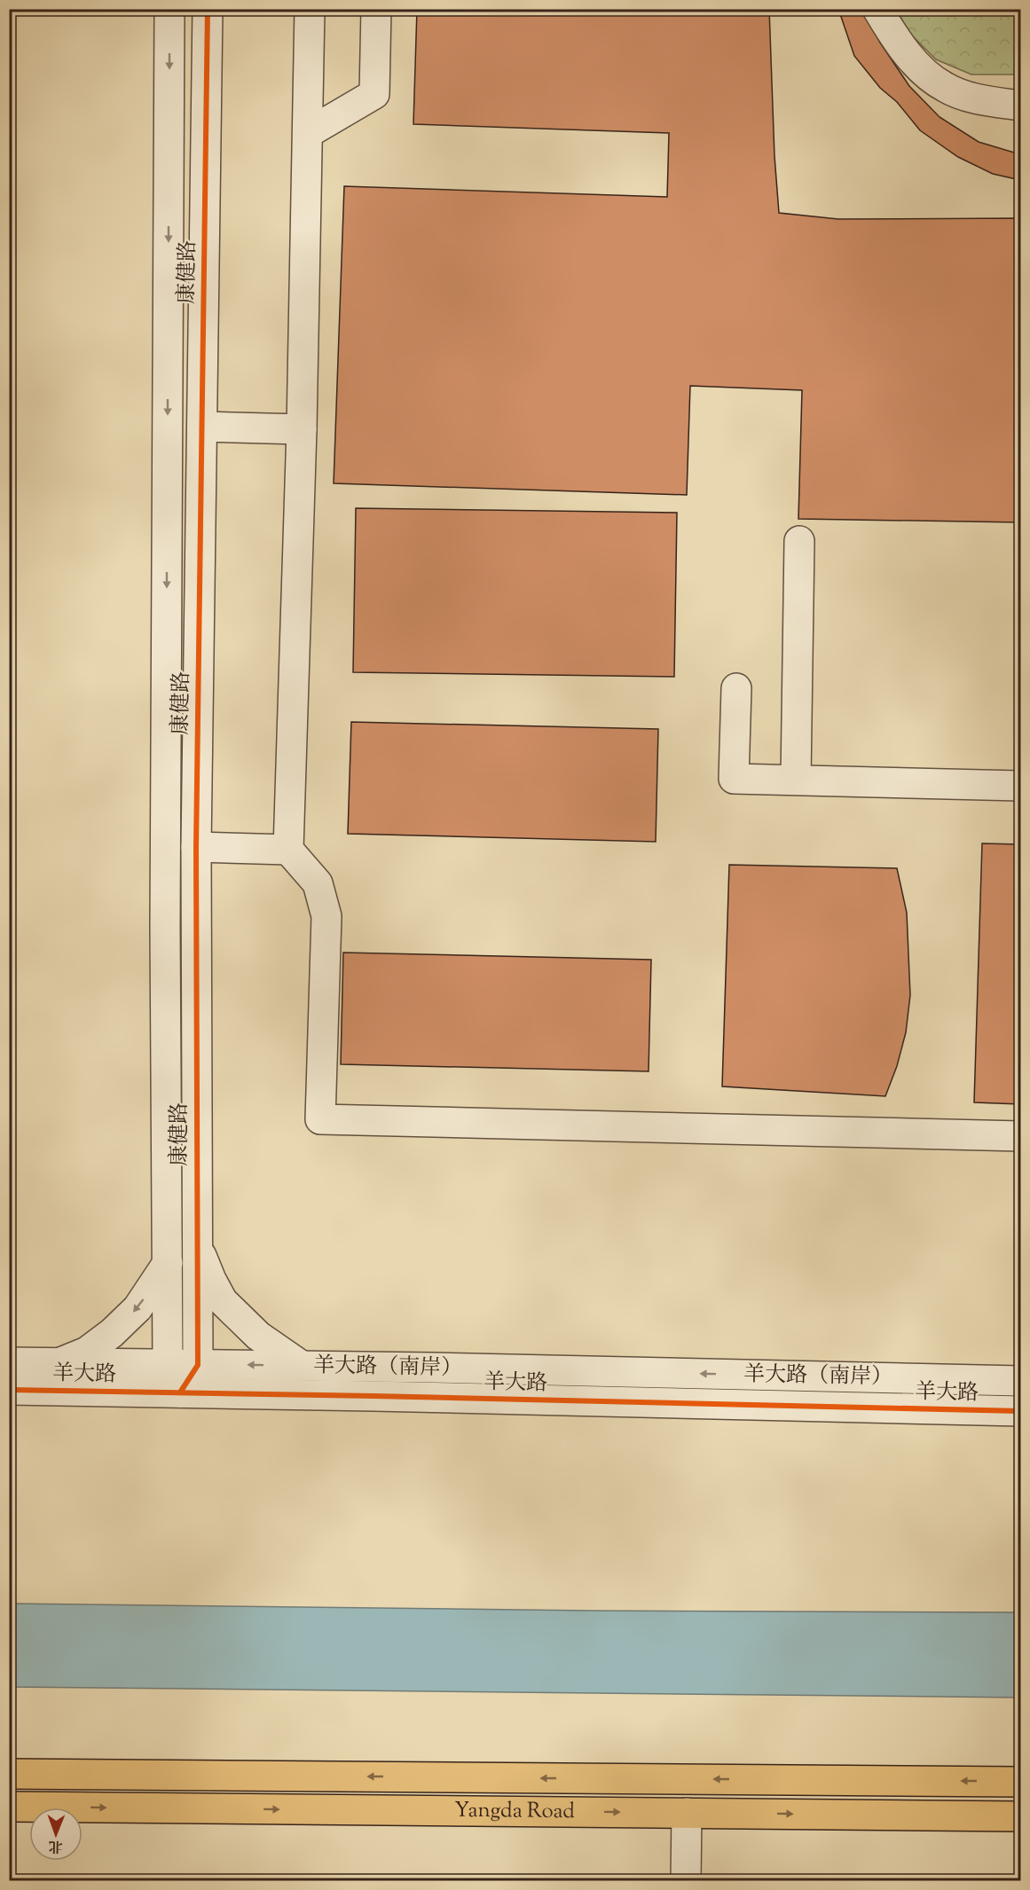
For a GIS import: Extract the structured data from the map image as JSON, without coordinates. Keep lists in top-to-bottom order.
{
  "streets": {
    "main road": ["Yangda Road"],
    "street": ["康健路", "羊大路（南岸）", "羊大路"]
  },
  "crossings": [
    ["康健路", "羊大路（南岸）"],
    ["康健路", "羊大路"]
  ],
  "one_way": ["羊大路（南岸）"],
  "north": "bottom"
}
